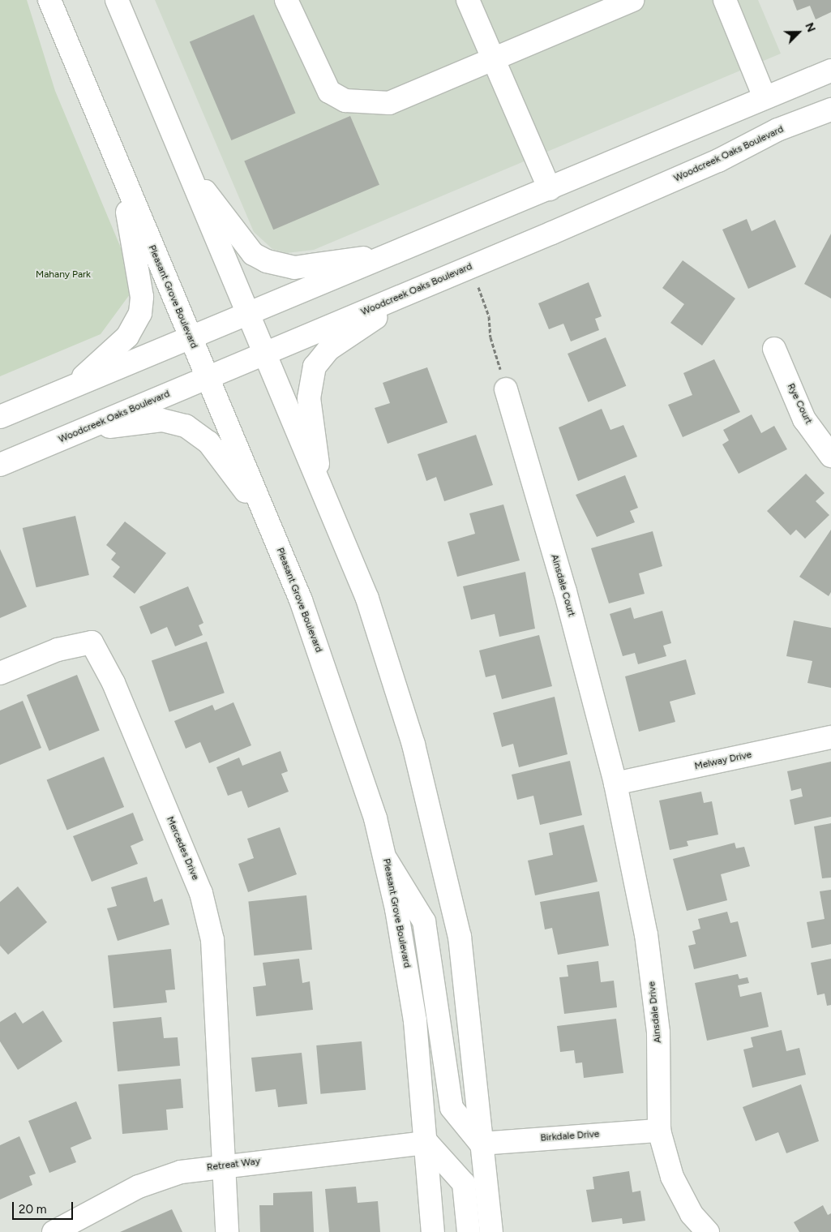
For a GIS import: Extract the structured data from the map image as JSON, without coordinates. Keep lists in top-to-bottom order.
{
  "streets": {
    "main road": [
      "Woodcreek Oaks Boulevard",
      "Pleasant Grove Boulevard",
      "Rye Court",
      "Ainsdale Court",
      "Melway Drive",
      "Mercedes Drive",
      "Ainsdale Drive",
      "Birkdale Drive",
      "Retreat Way"
    ]
  },
  "crossings": [
    ["Woodcreek Oaks Boulevard", "Pleasant Grove Boulevard"],
    ["Pleasant Grove Boulevard", "Retreat Way"],
    ["Ainsdale Court", "Melway Drive"],
    ["Ainsdale Court", "Ainsdale Drive"],
    ["Melway Drive", "Ainsdale Drive"],
    ["Mercedes Drive", "Retreat Way"],
    ["Ainsdale Drive", "Birkdale Drive"]
  ],
  "parks": ["Mahany Park"],
  "scale_bar": "20 m",
  "north": "top right"
}
